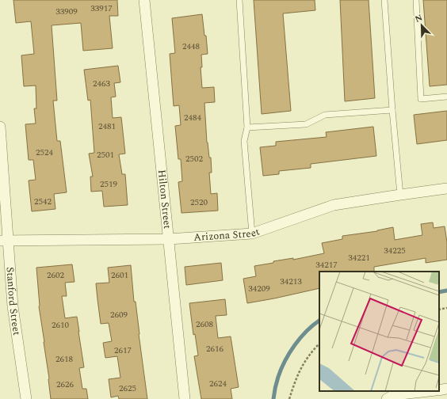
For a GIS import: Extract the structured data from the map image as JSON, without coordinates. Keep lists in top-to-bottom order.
{
  "streets": {
    "street": ["Hilton Street", "Arizona Street", "Stanford Street"]
  },
  "crossings": [
    ["Hilton Street", "Arizona Street"],
    ["Arizona Street", "Stanford Street"]
  ],
  "house_numbers": [
    "33917",
    "33909",
    "2448",
    "2463",
    "2484",
    "2481",
    "2524",
    "2501",
    "2502",
    "2519",
    "2542",
    "2520",
    "34225",
    "34221",
    "34217",
    "2602",
    "2601",
    "34213",
    "34209",
    "2609",
    "2608",
    "2610",
    "2616",
    "2617",
    "2618",
    "2624",
    "2626",
    "2625"
  ],
  "north": "top left"
}
